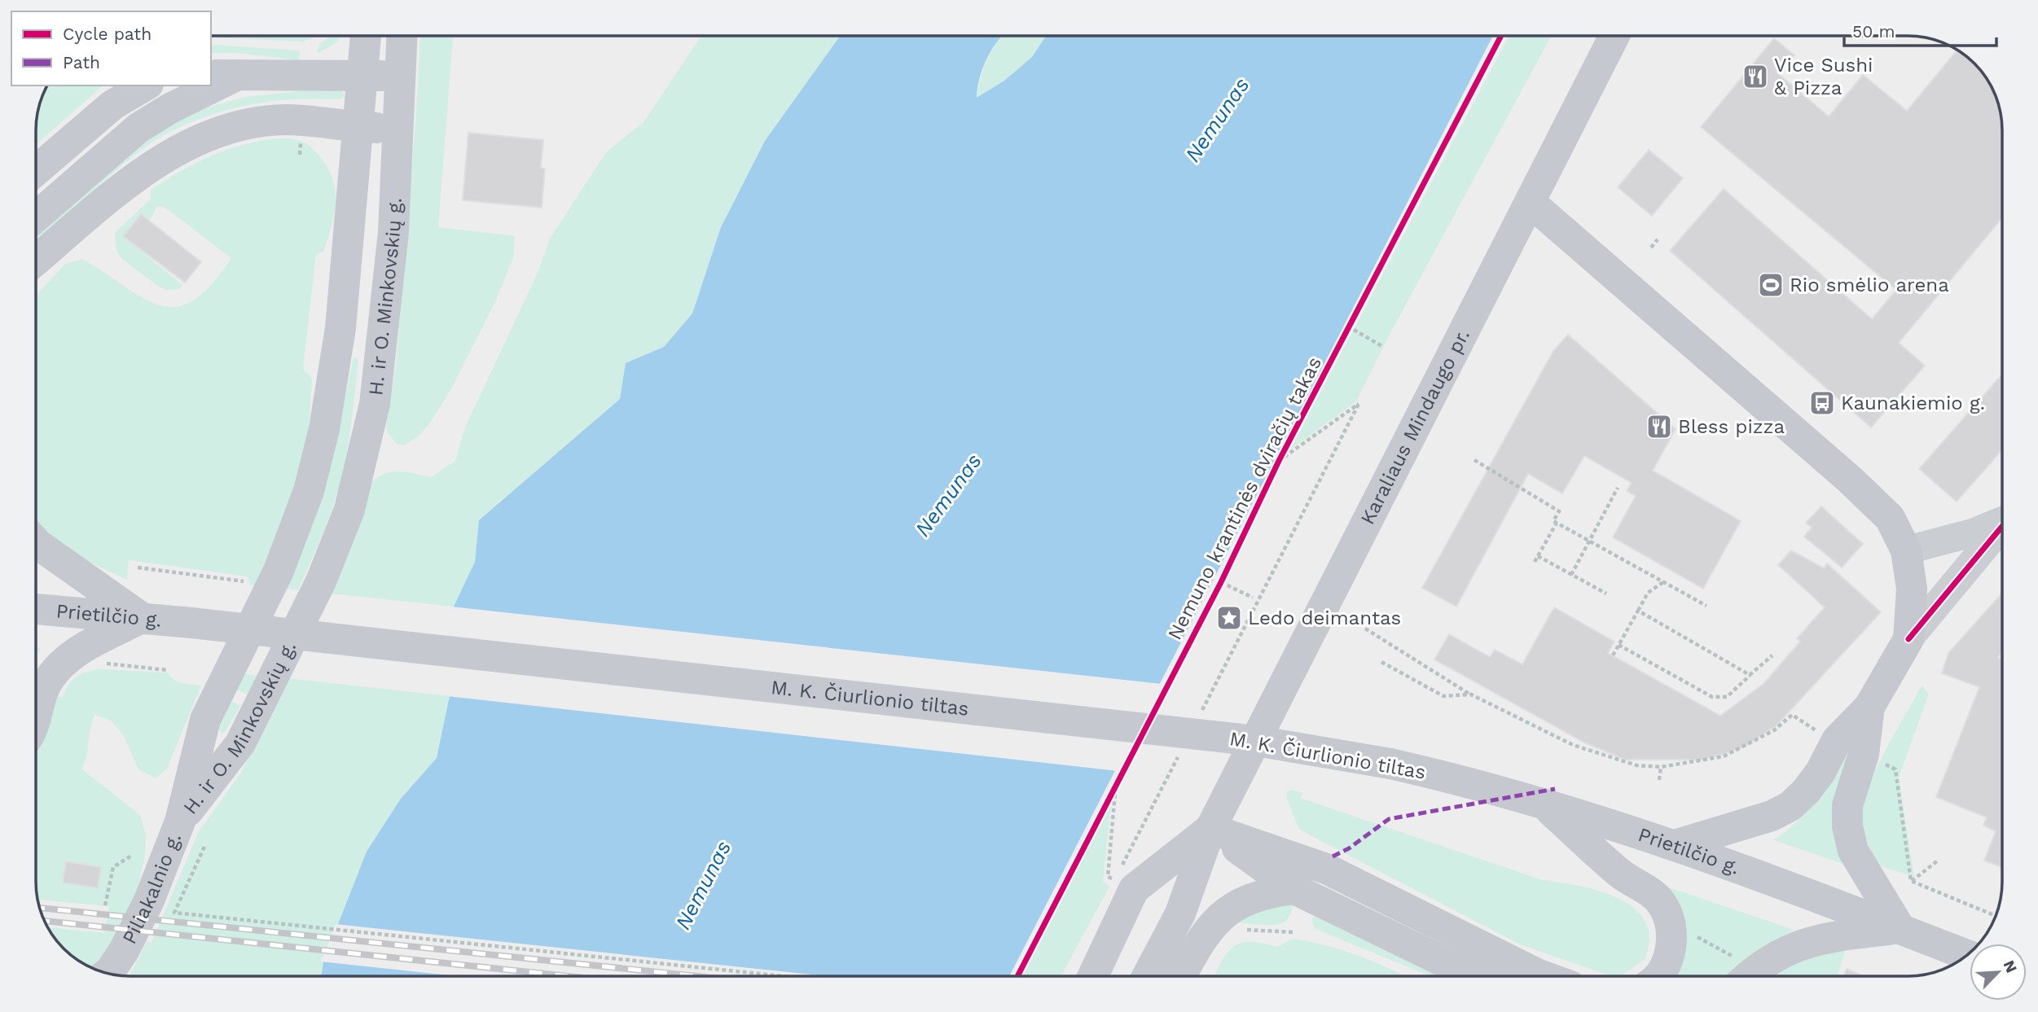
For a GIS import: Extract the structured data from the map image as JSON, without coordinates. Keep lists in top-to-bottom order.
{
  "streets": {
    "main road": [
      "H. ir O. Minkovskių g.",
      "Karaliaus Mindaugo pr.",
      "Prietilčio g.",
      "M. K. Čiurlionio tiltas",
      "Piliakalnio g."
    ],
    "cycle path": ["Nemuno krantinės dviračių takas"]
  },
  "crossings": [
    ["H. ir O. Minkovskių g.", "Piliakalnio g."],
    ["Prietilčio g.", "M. K. Čiurlionio tiltas"]
  ],
  "water": ["Nemunas"],
  "places": {
    "restaurant": ["Vice Sushi & Pizza", "Bless pizza"],
    "sports": ["Rio smėlio arena"],
    "bus stop": ["Kaunakiemio g."],
    "place": ["Ledo deimantas"]
  },
  "legend": ["Cycle path", "Path"],
  "scale_bar": "50 m",
  "north": "top right"
}
